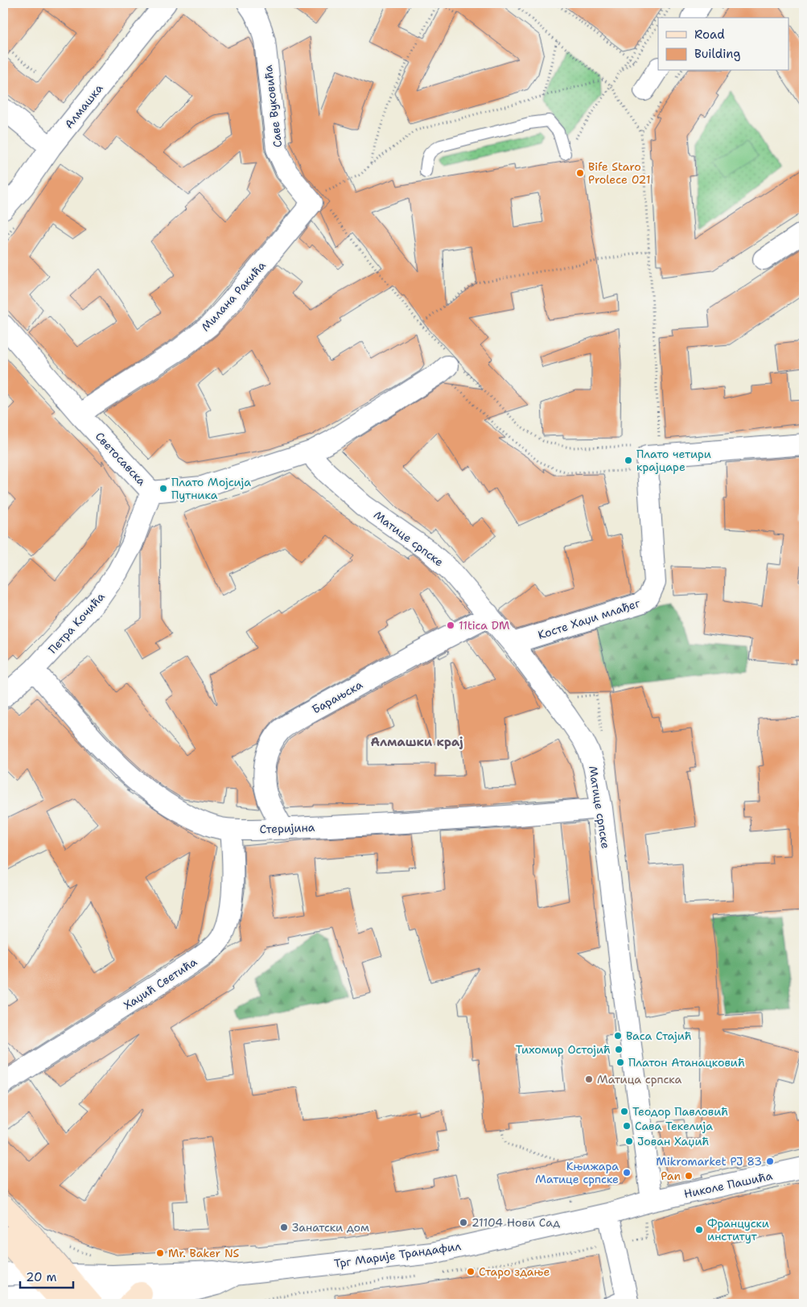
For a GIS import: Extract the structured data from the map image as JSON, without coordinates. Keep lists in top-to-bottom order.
{
  "streets": {
    "street": [
      "Алмашка",
      "Саве Вуковића",
      "Милана Ракића",
      "Светосавска",
      "Матице српске",
      "Косте Хаџи млађег",
      "Петра Кочића",
      "Барањска",
      "Стеријина",
      "Хаџић Светића",
      "Николе Пашића",
      "Трг Марије Трандафил"
    ]
  },
  "crossings": [
    ["Саве Вуковића", "Милана Ракића"],
    ["Милана Ракића", "Светосавска"],
    ["Светосавска", "Матице српске"],
    ["Светосавска", "Петра Кочића"],
    ["Матице српске", "Косте Хаџи млађег"],
    ["Матице српске", "Барањска"],
    ["Матице српске", "Стеријина"],
    ["Матице српске", "Николе Пашића"],
    ["Матице српске", "Трг Марије Трандафил"],
    ["Петра Кочића", "Стеријина"],
    ["Барањска", "Стеријина"],
    ["Стеријина", "Хаџић Светића"],
    ["Николе Пашића", "Трг Марије Трандафил"]
  ],
  "districts": ["Алмашки крај"],
  "places": [
    "Bife Staro Prolece 021",
    "Плато четири крајцаре",
    "Плато Мојсија Путника",
    "11tica DM",
    "Васа Стајић",
    "Тихомир Остојић",
    "Платон Атанацковић",
    "Матица српска",
    "Теодор Павловић",
    "Сава Текелија",
    "Јован Хаџић",
    "Mikromarket PJ 83",
    "Књижара Матице српске",
    "Pan",
    "21104 Нови Сад",
    "Занатски дом",
    "Француски институт",
    "Mr. Baker NS",
    "Старо здање"
  ],
  "legend": ["Road", "Building"],
  "scale_bar": "20 m"
}
